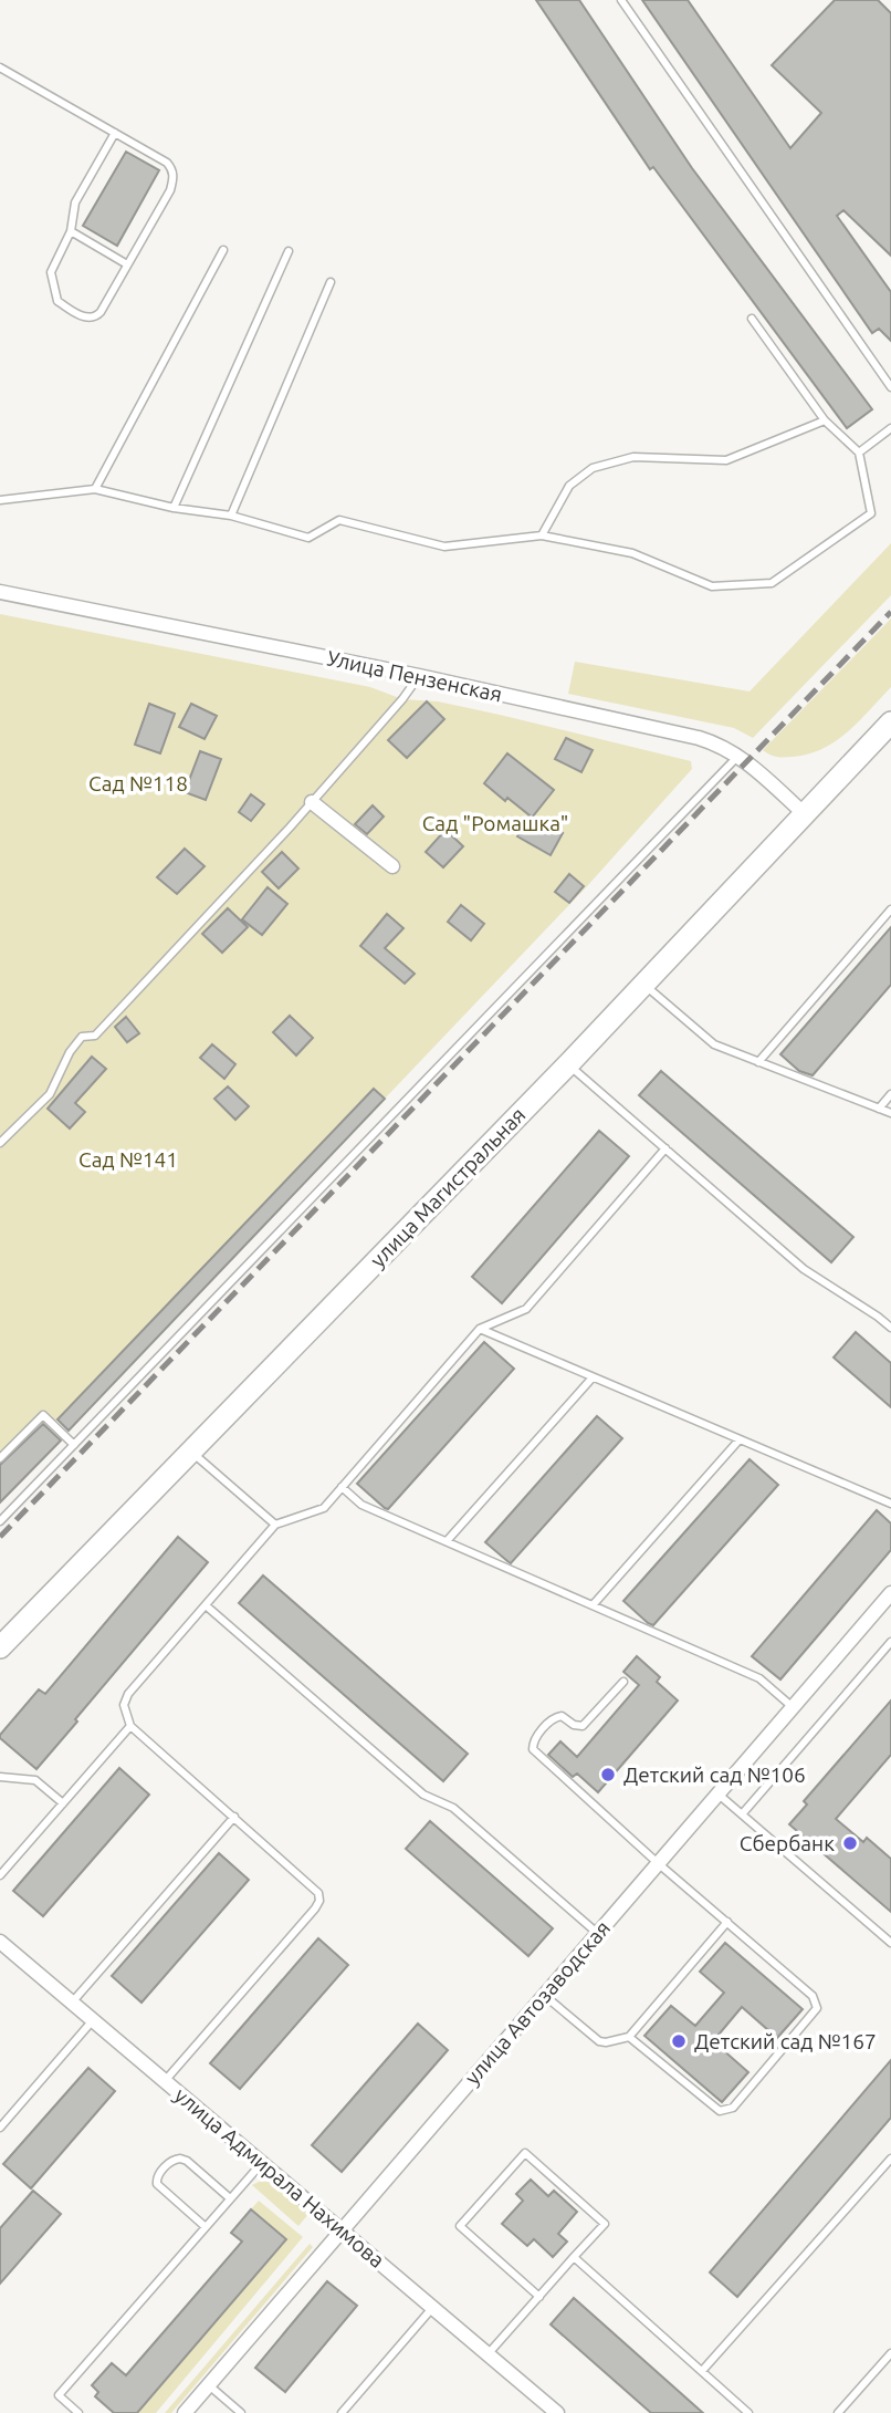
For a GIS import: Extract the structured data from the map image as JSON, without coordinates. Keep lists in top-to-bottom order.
{
  "streets": {
    "main road": ["улица Магистральная"],
    "street": ["Улица Пензенская", "улица Автозаводская", "улица Адмирала Нахимова"]
  },
  "crossings": [
    ["Улица Пензенская", "улица Магистральная"],
    ["улица Автозаводская", "улица Адмирала Нахимова"]
  ],
  "parks": ["Сад №118", "Сад \"Ромашка\"", "Сад №141"],
  "places": ["Детский сад №106", "Сбербанк", "Детский сад №167"]
}
